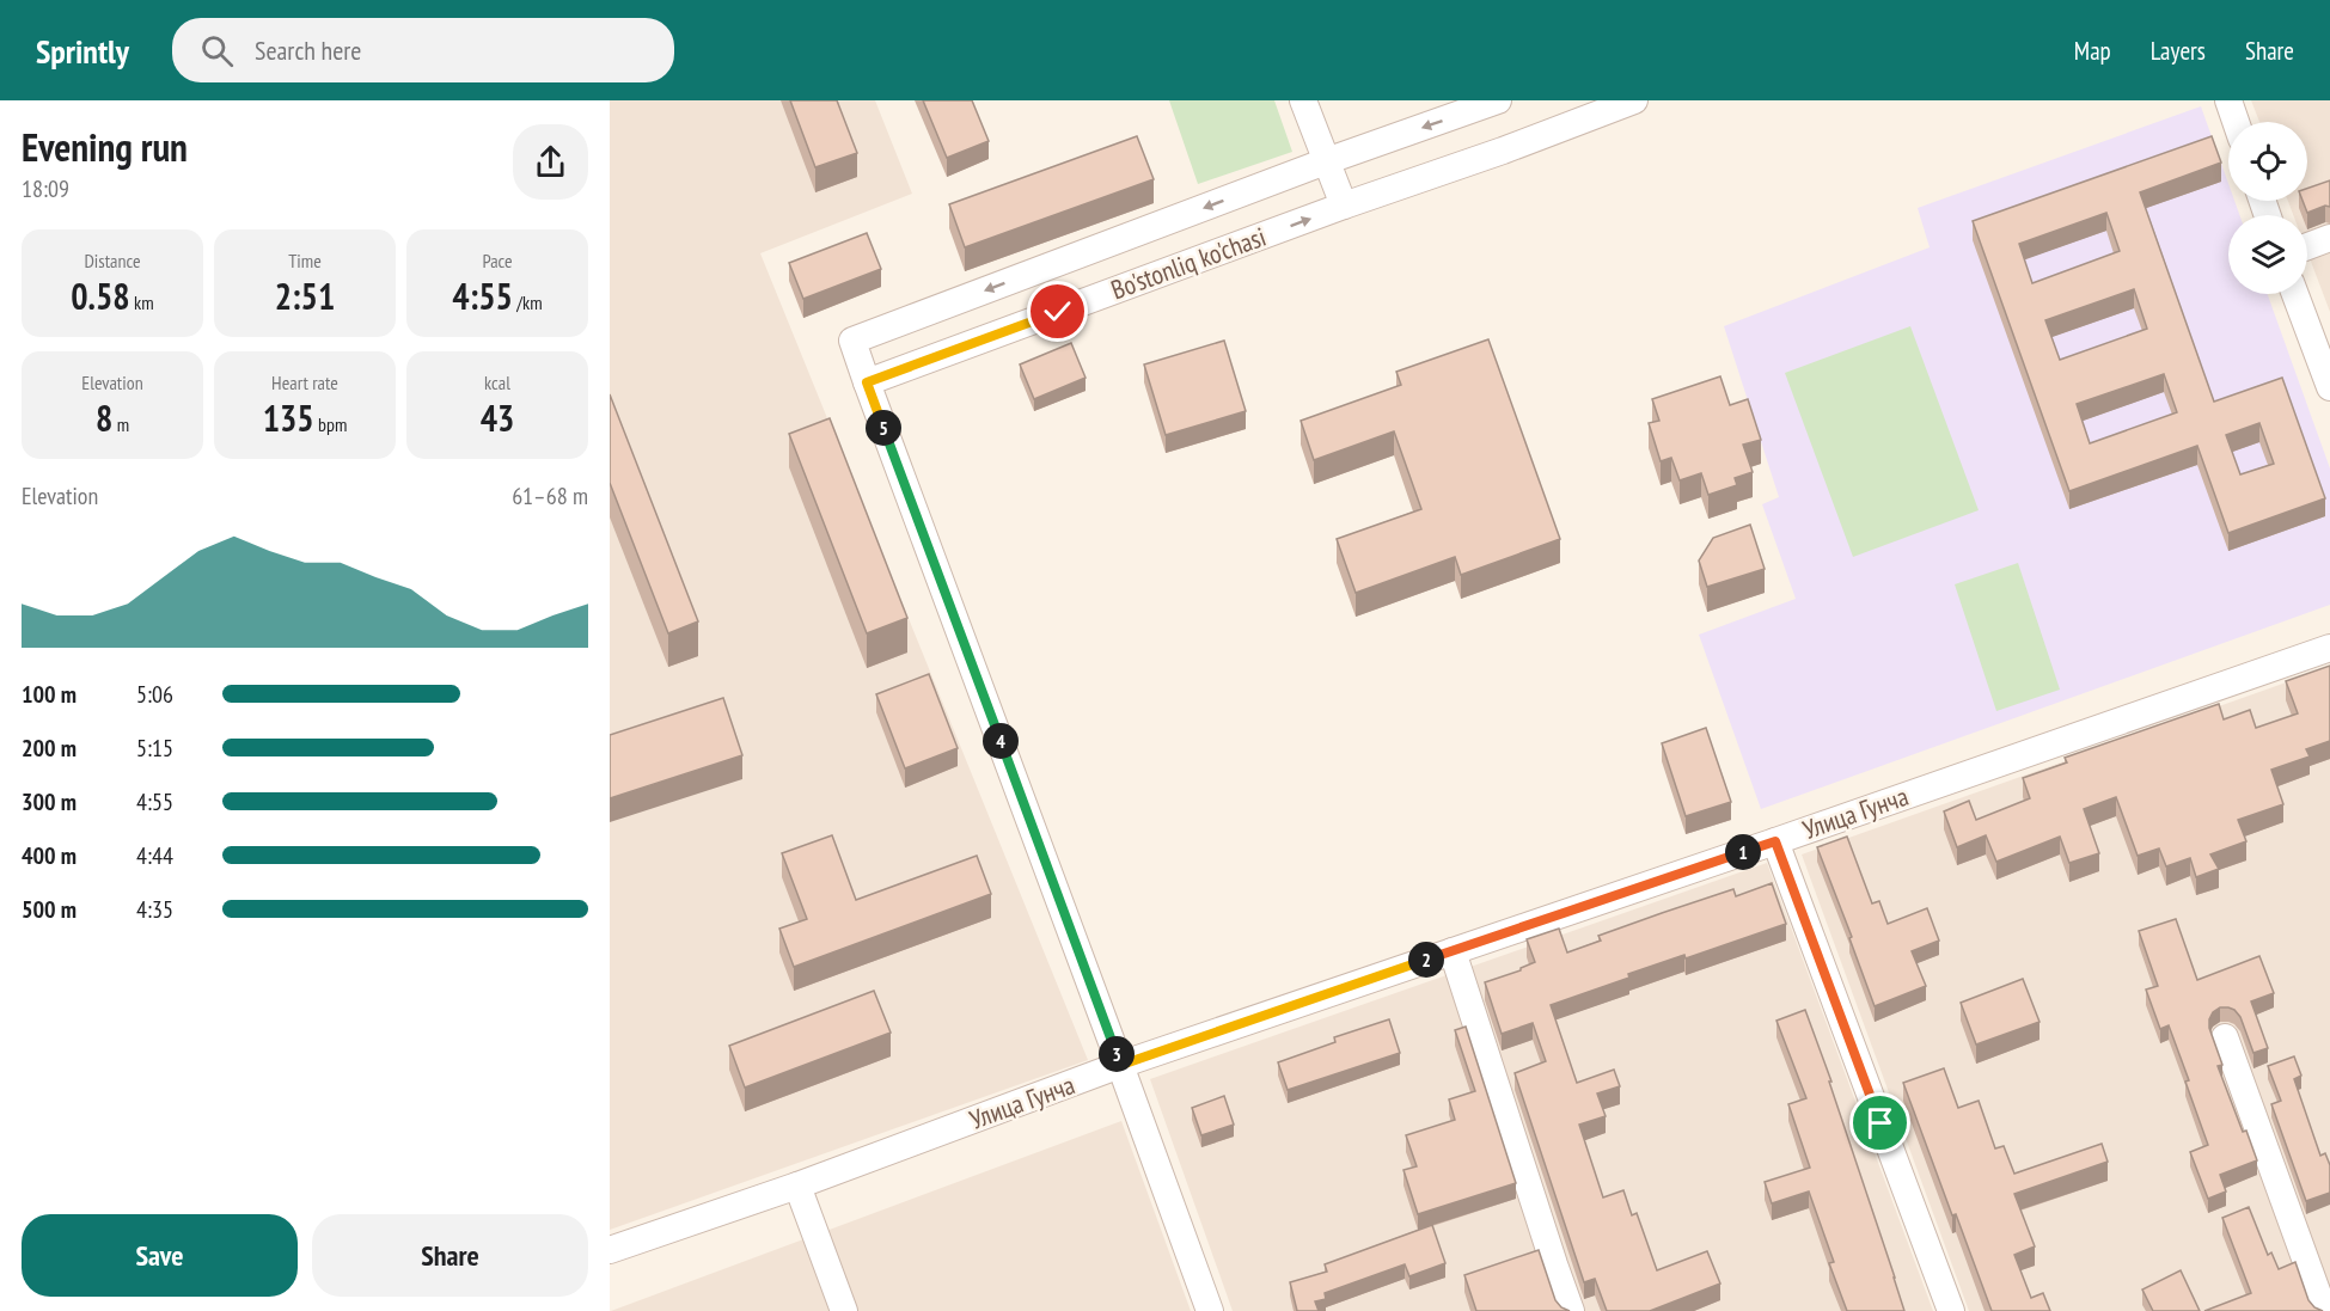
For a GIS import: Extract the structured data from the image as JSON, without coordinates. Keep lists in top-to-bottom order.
{
  "streets": {
    "street": ["Bo'stonliq ko'chasi", "Улица Гунча"]
  },
  "page": {
    "header": "Sprintly",
    "search": "Search here",
    "nav": ["Map", "Layers", "Share"],
    "heading": ["Evening run", "18:09"],
    "stats": [
      ["Distance", "0.58 km"],
      ["Time", "2:51"],
      ["Pace", "4:55 /km"],
      ["Elevation", "8 m"],
      ["Heart rate", "135 bpm"],
      ["kcal", "43"]
    ],
    "pins": [
      "5",
      "4",
      "1",
      "2",
      "3"
    ],
    "chart": ["Elevation", "61–68 m"],
    "list": [
      {
        "name": "100 m",
        "note": "5:06"
      },
      {
        "name": "200 m",
        "note": "5:15"
      },
      {
        "name": "300 m",
        "note": "4:55"
      },
      {
        "name": "400 m",
        "note": "4:44"
      },
      {
        "name": "500 m",
        "note": "4:35"
      }
    ],
    "buttons": ["Save", "Share"]
  }
}
